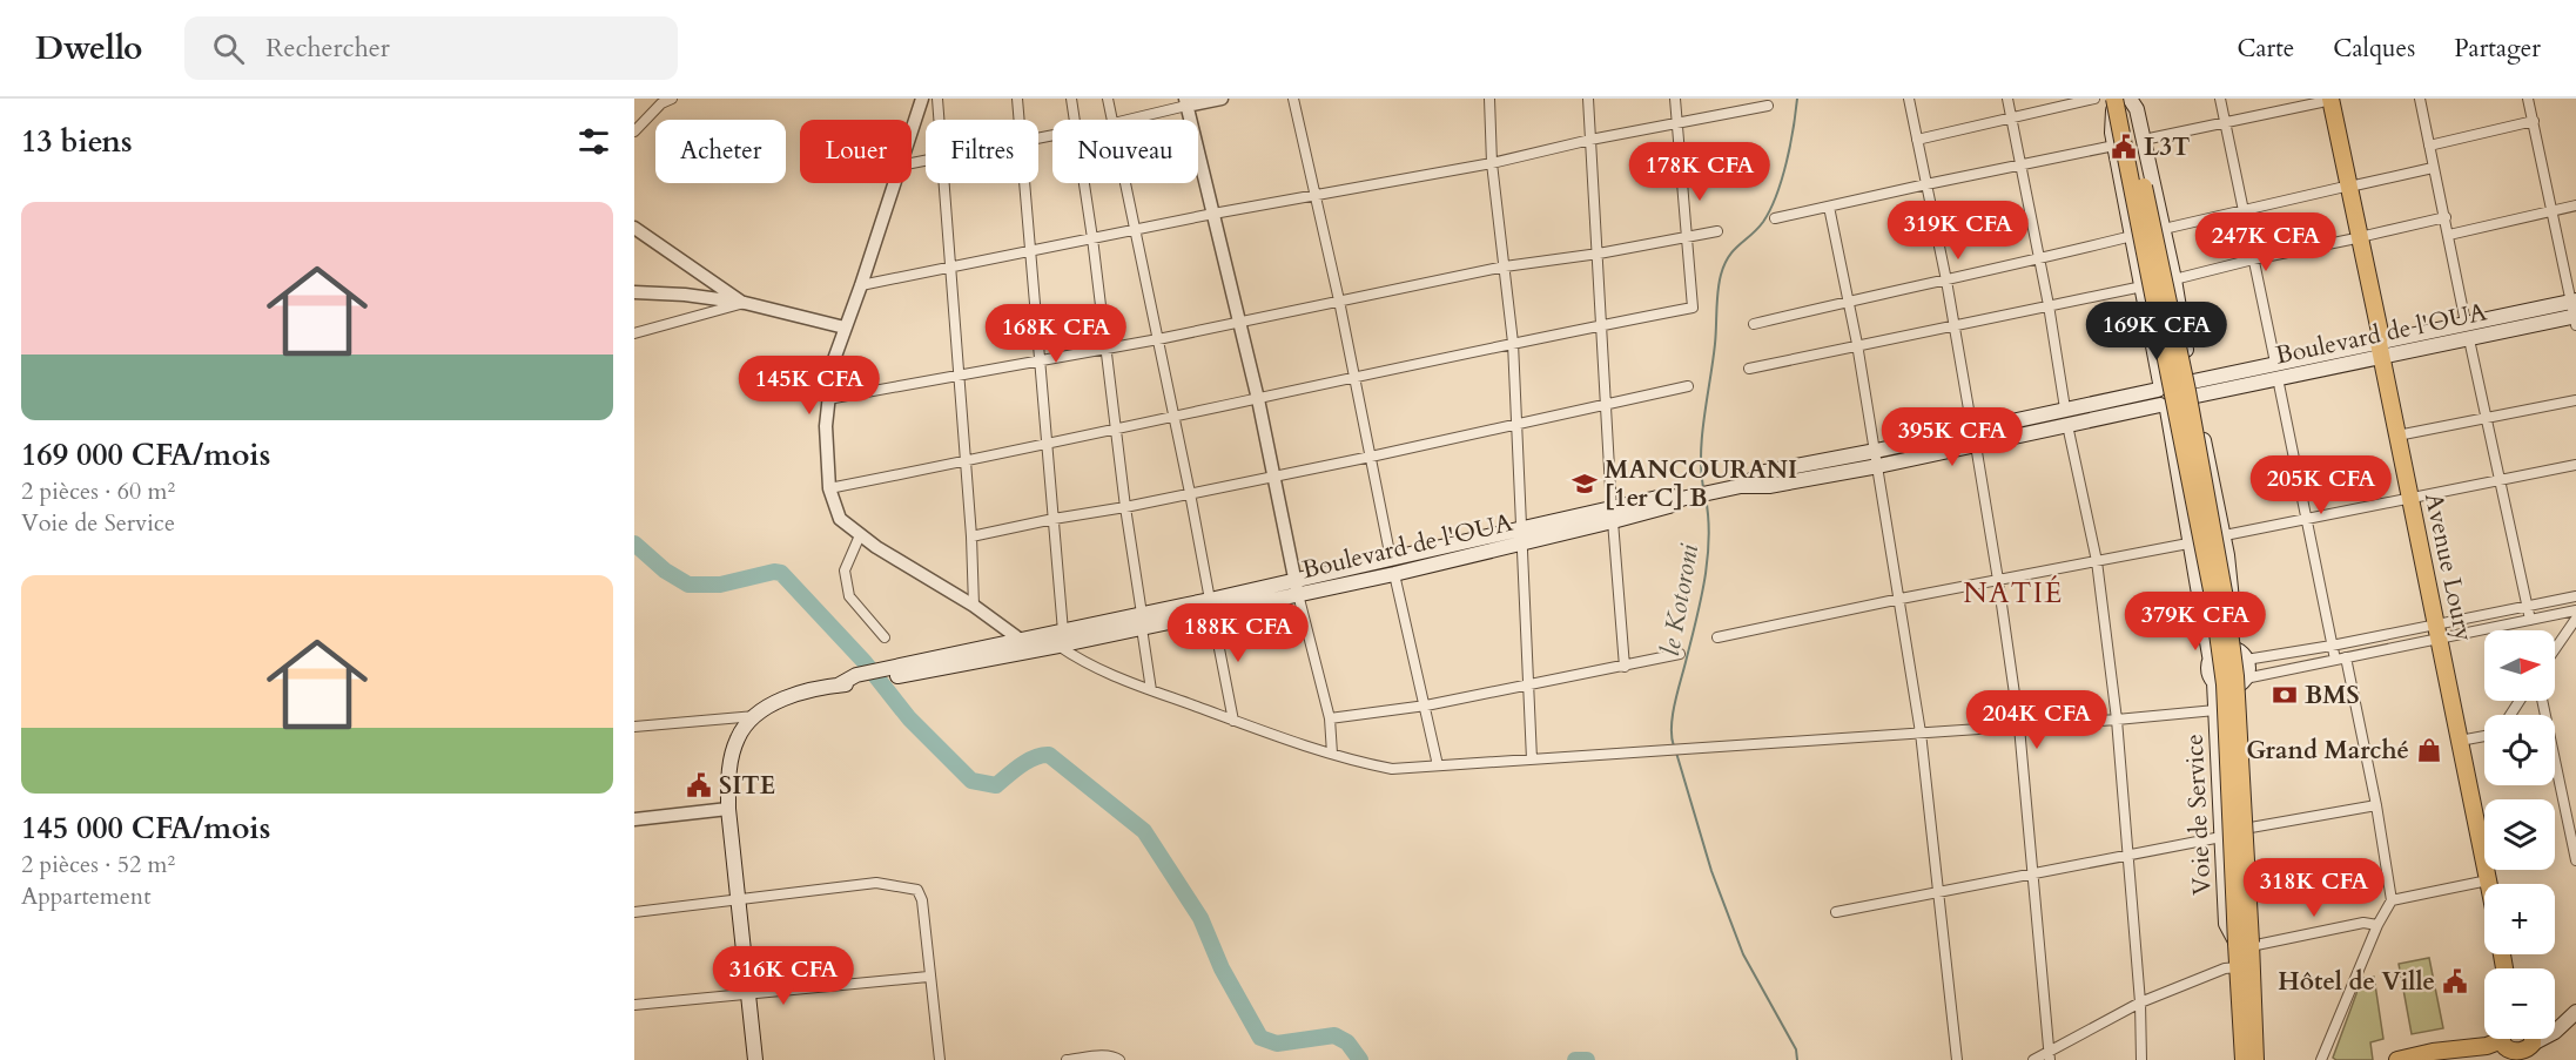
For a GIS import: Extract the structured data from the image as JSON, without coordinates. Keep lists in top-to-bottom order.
{
  "streets": {
    "main road": ["Boulevard de l'OUA", "Avenue Loury", "Voie de Service"]
  },
  "crossings": [
    ["Boulevard de l'OUA", "Avenue Loury"]
  ],
  "districts": ["NATIÉ"],
  "water": ["le Kotoroni"],
  "places": {
    "public building": ["L3T", "SITE", "Hôtel de Ville"],
    "school or university": ["MANCOURANI [1er C] B"],
    "bank": ["BMS"],
    "shop": ["Grand Marché"]
  },
  "north": "right",
  "page": {
    "header": "Dwello",
    "search": "Rechercher",
    "nav": ["Carte", "Calques", "Partager"],
    "heading": "13 biens",
    "chip": [
      "Acheter",
      "Louer",
      "Filtres",
      "Nouveau"
    ],
    "price": [
      "178K CFA",
      "319K CFA",
      "247K CFA",
      "169K CFA",
      "168K CFA",
      "145K CFA",
      "395K CFA",
      "205K CFA",
      "379K CFA",
      "188K CFA",
      "204K CFA",
      "318K CFA",
      "316K CFA"
    ],
    "list": [
      {
        "name": "169 000 CFA/mois",
        "note": "2 pièces · 60 m² · Voie de Service"
      },
      {
        "name": "145 000 CFA/mois",
        "note": "2 pièces · 52 m² · Appartement"
      }
    ],
    "map_buttons": ["+", "−"]
  }
}
